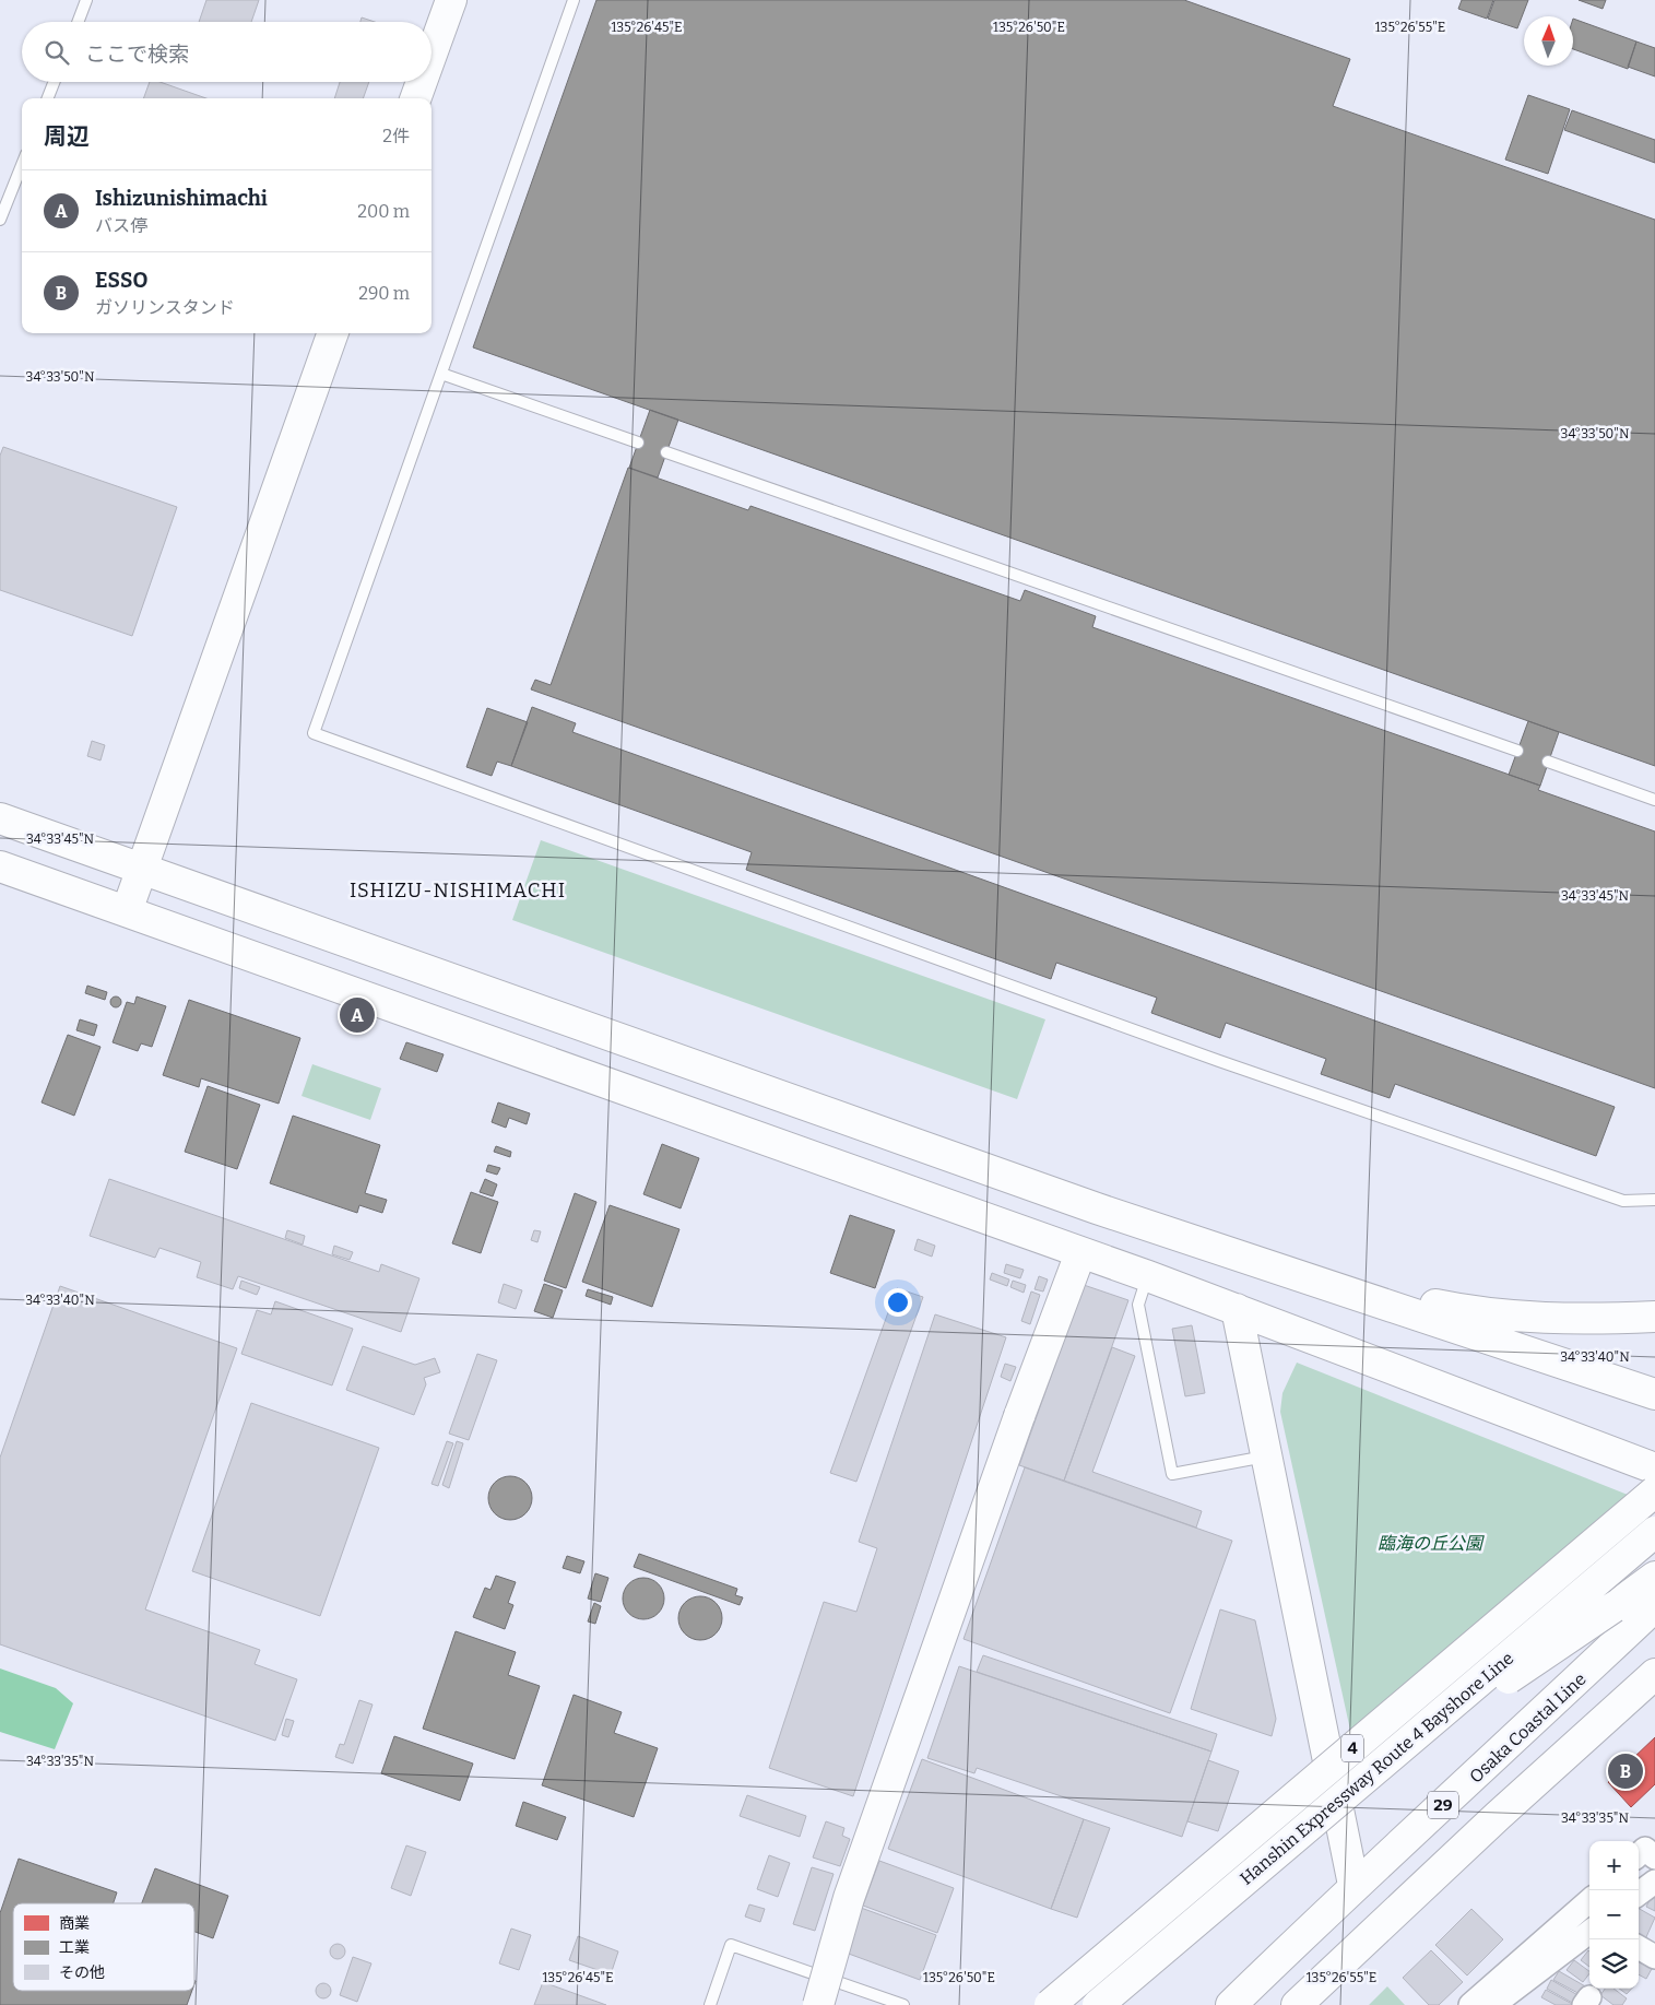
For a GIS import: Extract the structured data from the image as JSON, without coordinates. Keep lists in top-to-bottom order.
{
  "streets": {
    "main road": [
      "Osaka Coastal Line",
      "4",
      "Hanshin Expressway Route 4 Bayshore Line",
      "29"
    ]
  },
  "districts": ["ISHIZU-NISHIMACHI"],
  "parks": ["臨海の丘公園"],
  "legend": ["商業", "工業", "その他"],
  "north": "top",
  "page": {
    "search": "ここで検索",
    "heading": ["周辺", "2件"],
    "list": [
      {
        "mark": "A",
        "name": "Ishizunishimachi",
        "note": "バス停",
        "value": "200 m"
      },
      {
        "mark": "B",
        "name": "ESSO",
        "note": "ガソリンスタンド",
        "value": "290 m"
      }
    ],
    "pins": ["A", "B"],
    "map_buttons": ["+", "−"]
  },
  "coordinates": [
    "135°26'45\"E",
    "135°26'50\"E",
    "135°26'55\"E",
    "34°33'50\"N",
    "34°33'45\"N",
    "34°33'40\"N",
    "34°33'35\"N"
  ]
}
